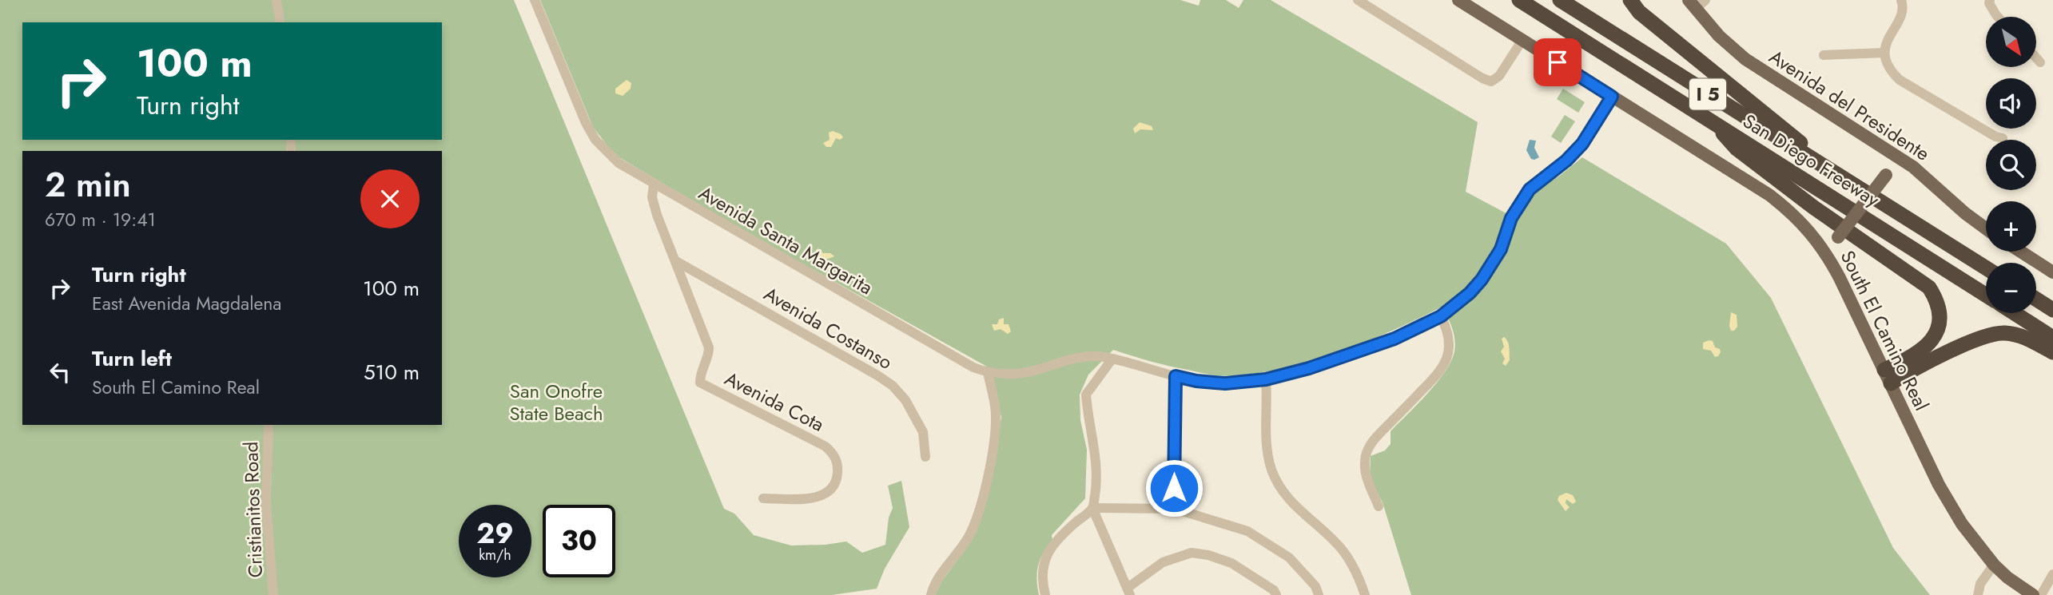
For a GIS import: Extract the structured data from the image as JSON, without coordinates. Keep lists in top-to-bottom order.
{
  "streets": {
    "highway": ["I 5", "San Diego Freeway"],
    "main road": ["Avenida del Presidente", "South El Camino Real"],
    "street": [
      "Avenida Santa Margarita",
      "Avenida Costanso",
      "Avenida Cota",
      "Cristianitos Road"
    ]
  },
  "crossings": [
    ["Avenida Santa Margarita", "South El Camino Real"],
    ["Avenida Santa Margarita", "Avenida Cota"],
    ["Avenida Costanso", "Avenida Cota"]
  ],
  "parks": ["San Onofre State Beach"],
  "north": "bottom right",
  "page": {
    "map_buttons": ["+", "−"],
    "turn": ["100 m", "Turn right"],
    "heading": ["2 min", "670 m · 19:41"],
    "list": [
      {
        "name": "Turn right",
        "note": "East Avenida Magdalena",
        "value": "100 m"
      },
      {
        "name": "Turn left",
        "note": "South El Camino Real",
        "value": "510 m"
      }
    ],
    "speed": "29 km/h",
    "limit": "30"
  }
}
